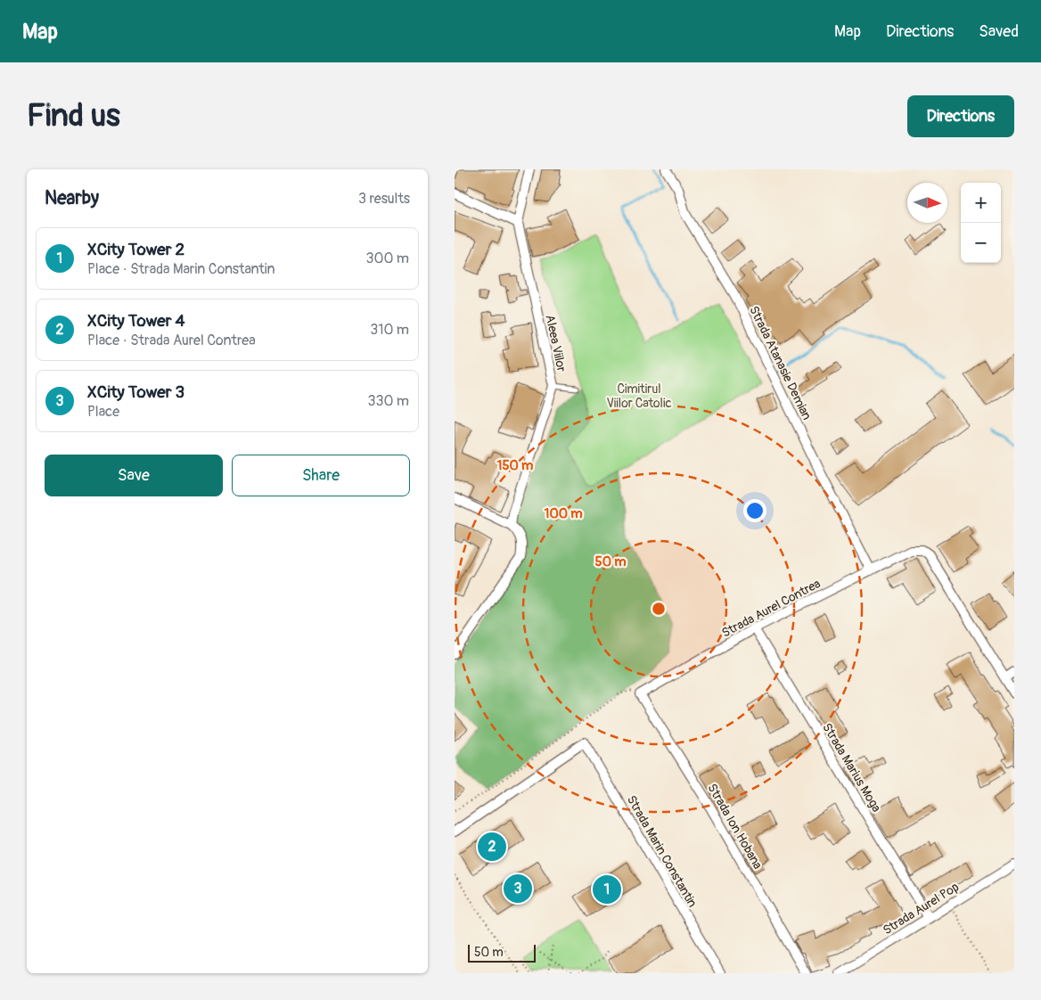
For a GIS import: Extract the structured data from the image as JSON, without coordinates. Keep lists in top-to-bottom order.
{
  "streets": {
    "street": [
      "Aleea Viilor",
      "Strada Atanasie Demian",
      "Strada Aurel Contrea",
      "Strada Marius Moga",
      "Strada Ion Hobana",
      "Strada Marin Constantin",
      "Strada Aurel Pop"
    ]
  },
  "crossings": [
    ["Strada Atanasie Demian", "Strada Aurel Contrea"],
    ["Strada Aurel Contrea", "Strada Marius Moga"],
    ["Strada Aurel Contrea", "Strada Ion Hobana"],
    ["Strada Marius Moga", "Strada Aurel Pop"]
  ],
  "parks": ["Cimitirul Viilor Catolic"],
  "scale_bar": "50 m",
  "north": "right",
  "page": {
    "header": "Map",
    "nav": ["Map", "Directions", "Saved"],
    "buttons": [
      "Directions",
      ["Save", "Share"]
    ],
    "title": "Find us",
    "heading": ["Nearby", "3 results"],
    "map_buttons": ["+", "−"],
    "list": [
      {
        "mark": "1",
        "name": "XCity Tower 2",
        "note": "Place · Strada Marin Constantin",
        "value": "300 m"
      },
      {
        "mark": "2",
        "name": "XCity Tower 4",
        "note": "Place · Strada Aurel Contrea",
        "value": "310 m"
      },
      {
        "mark": "3",
        "name": "XCity Tower 3",
        "note": "Place",
        "value": "330 m"
      }
    ],
    "pins": ["2", "3", "1"],
    "scale": "50 m"
  },
  "rings": ["150 m", "100 m", "50 m"]
}
